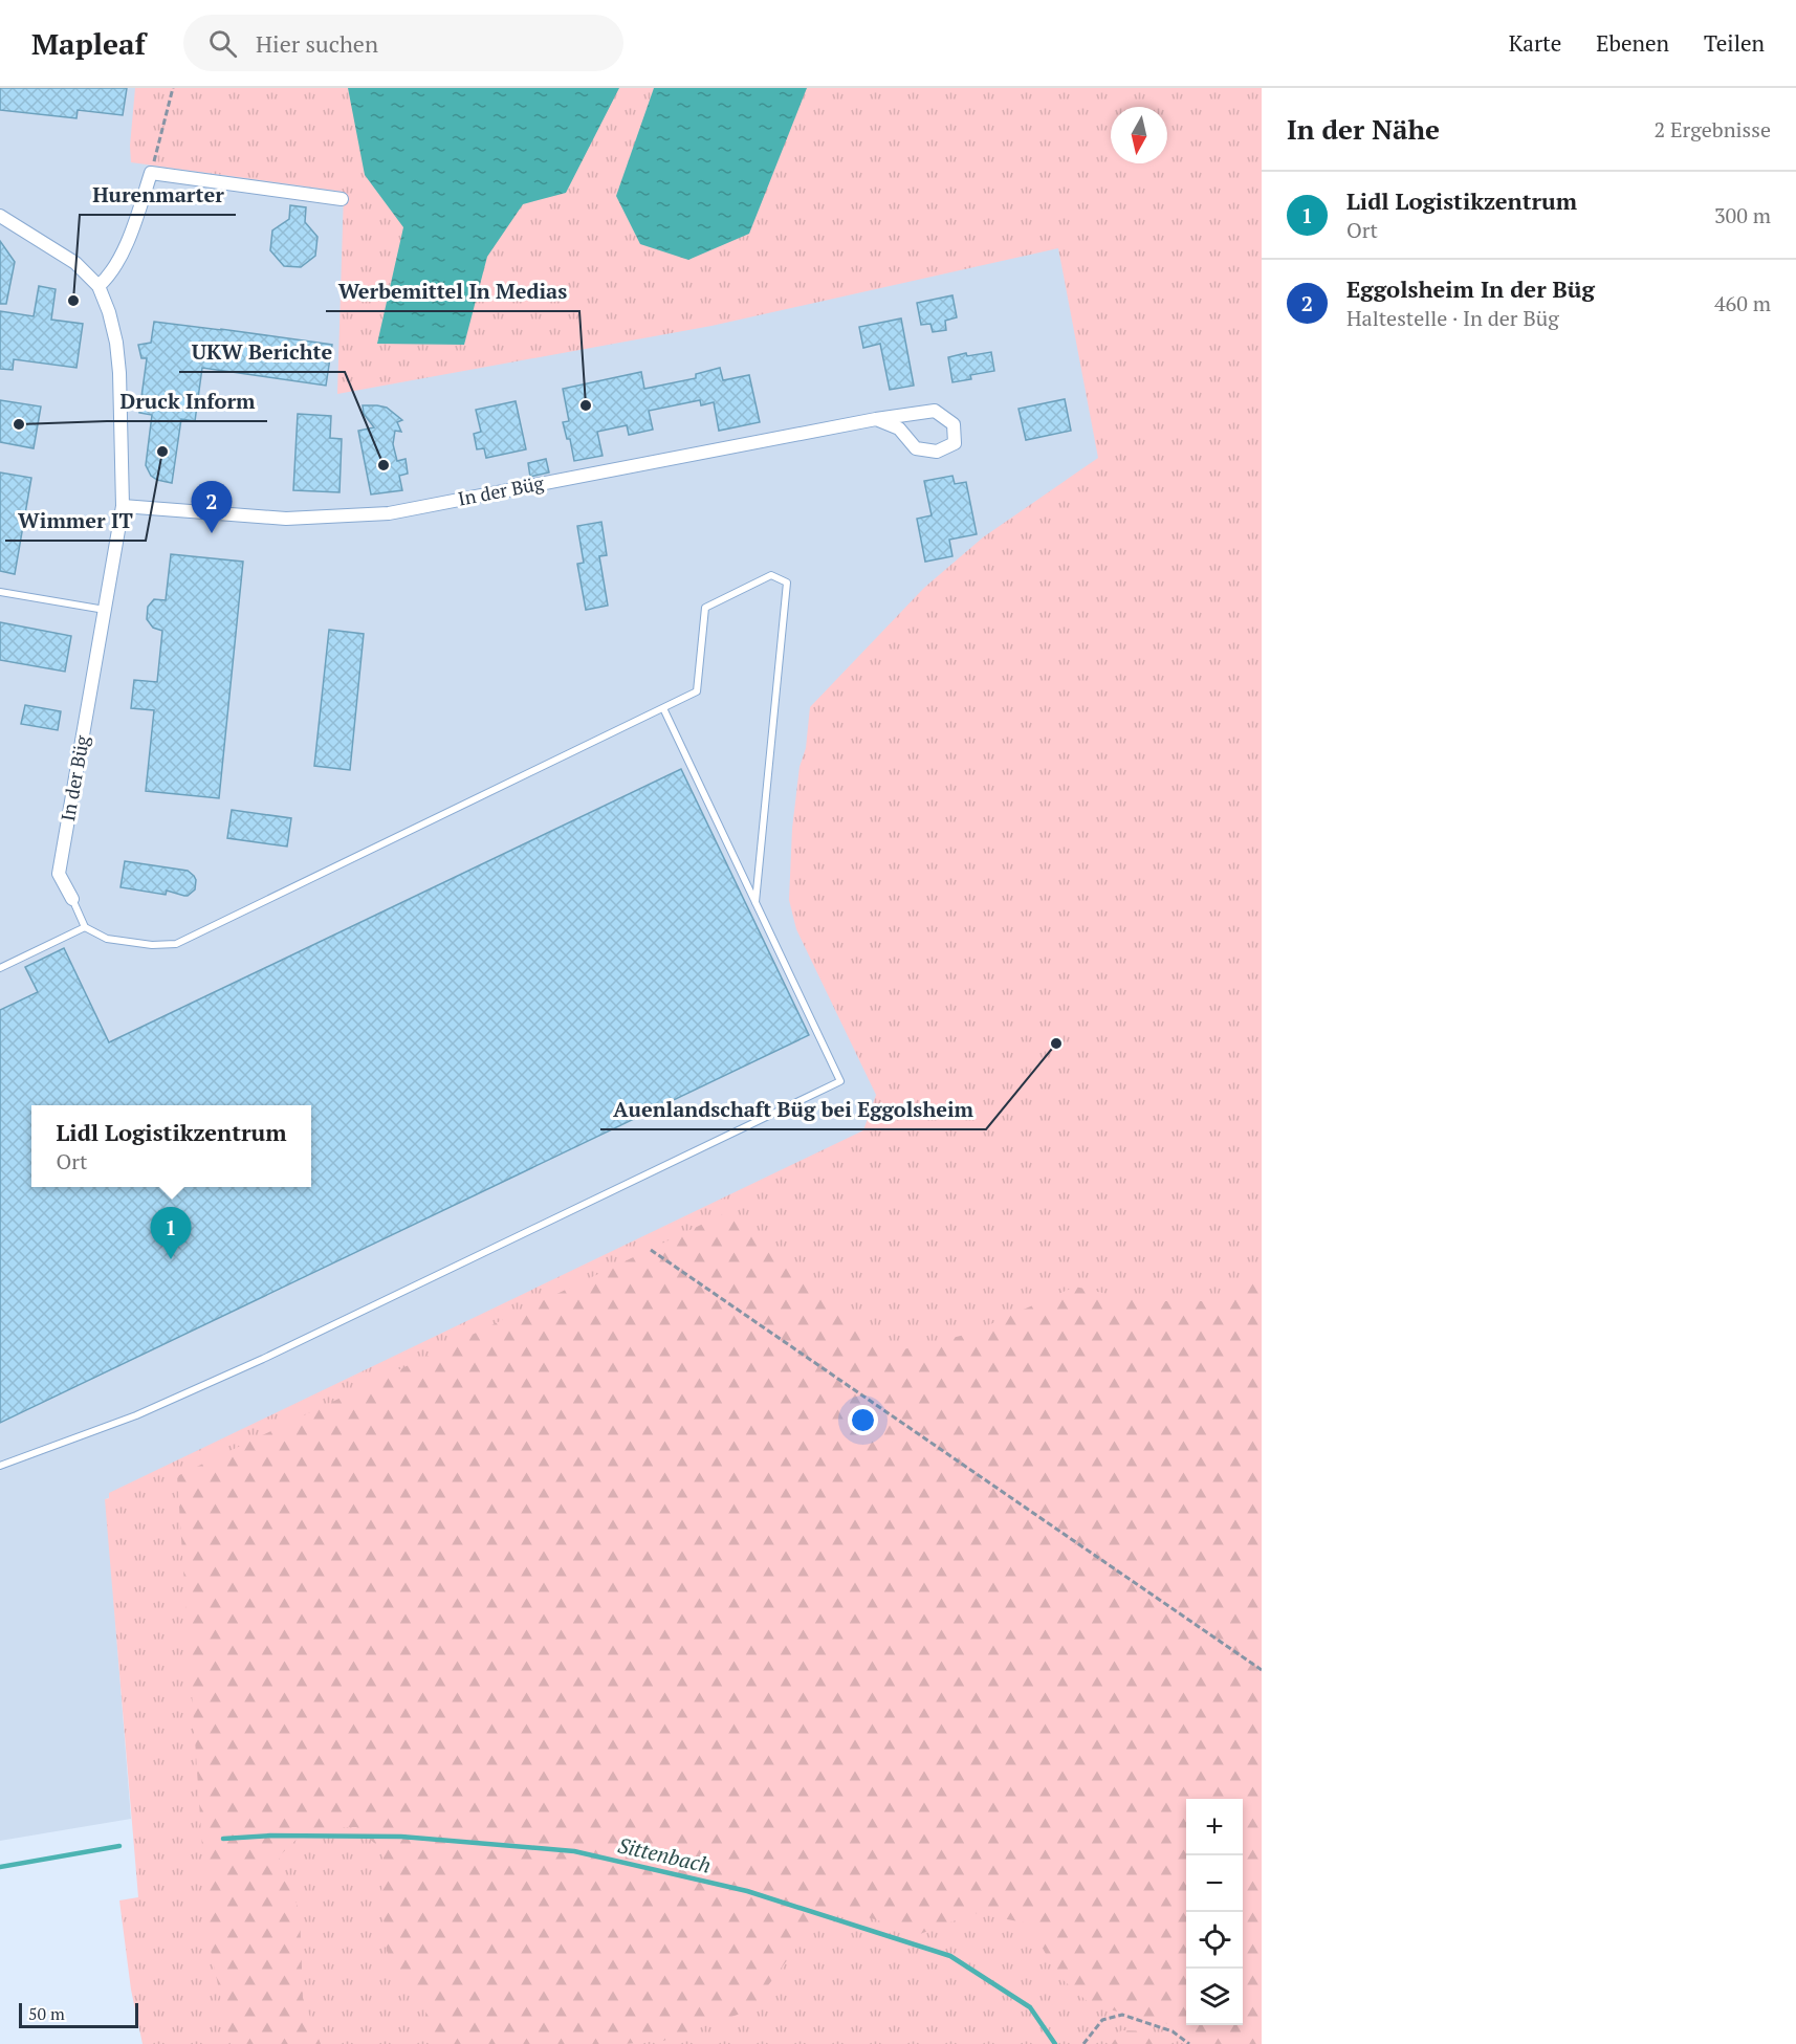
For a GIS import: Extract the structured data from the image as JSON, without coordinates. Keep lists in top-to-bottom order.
{
  "streets": {
    "street": ["In der Büg"]
  },
  "water": ["Sittenbach"],
  "places": [
    "Hurenmarter",
    "Werbemittel In Medias",
    "Druck Inform",
    "Wimmer IT",
    "UKW Berichte",
    "Auenlandschaft Büg bei Eggolsheim"
  ],
  "scale_bar": "50 m",
  "north": "bottom",
  "page": {
    "header": "Mapleaf",
    "search": "Hier suchen",
    "nav": ["Karte", "Ebenen", "Teilen"],
    "heading": ["In der Nähe", "2 Ergebnisse"],
    "list": [
      {
        "mark": "1",
        "name": "Lidl Logistikzentrum",
        "note": "Ort",
        "value": "300 m"
      },
      {
        "mark": "2",
        "name": "Eggolsheim In der Büg",
        "note": "Haltestelle · In der Büg",
        "value": "460 m"
      }
    ],
    "pins": ["2", "1"],
    "popup": ["Lidl Logistikzentrum", "Ort"],
    "map_buttons": ["+", "−"],
    "scale": "50 m"
  }
}
